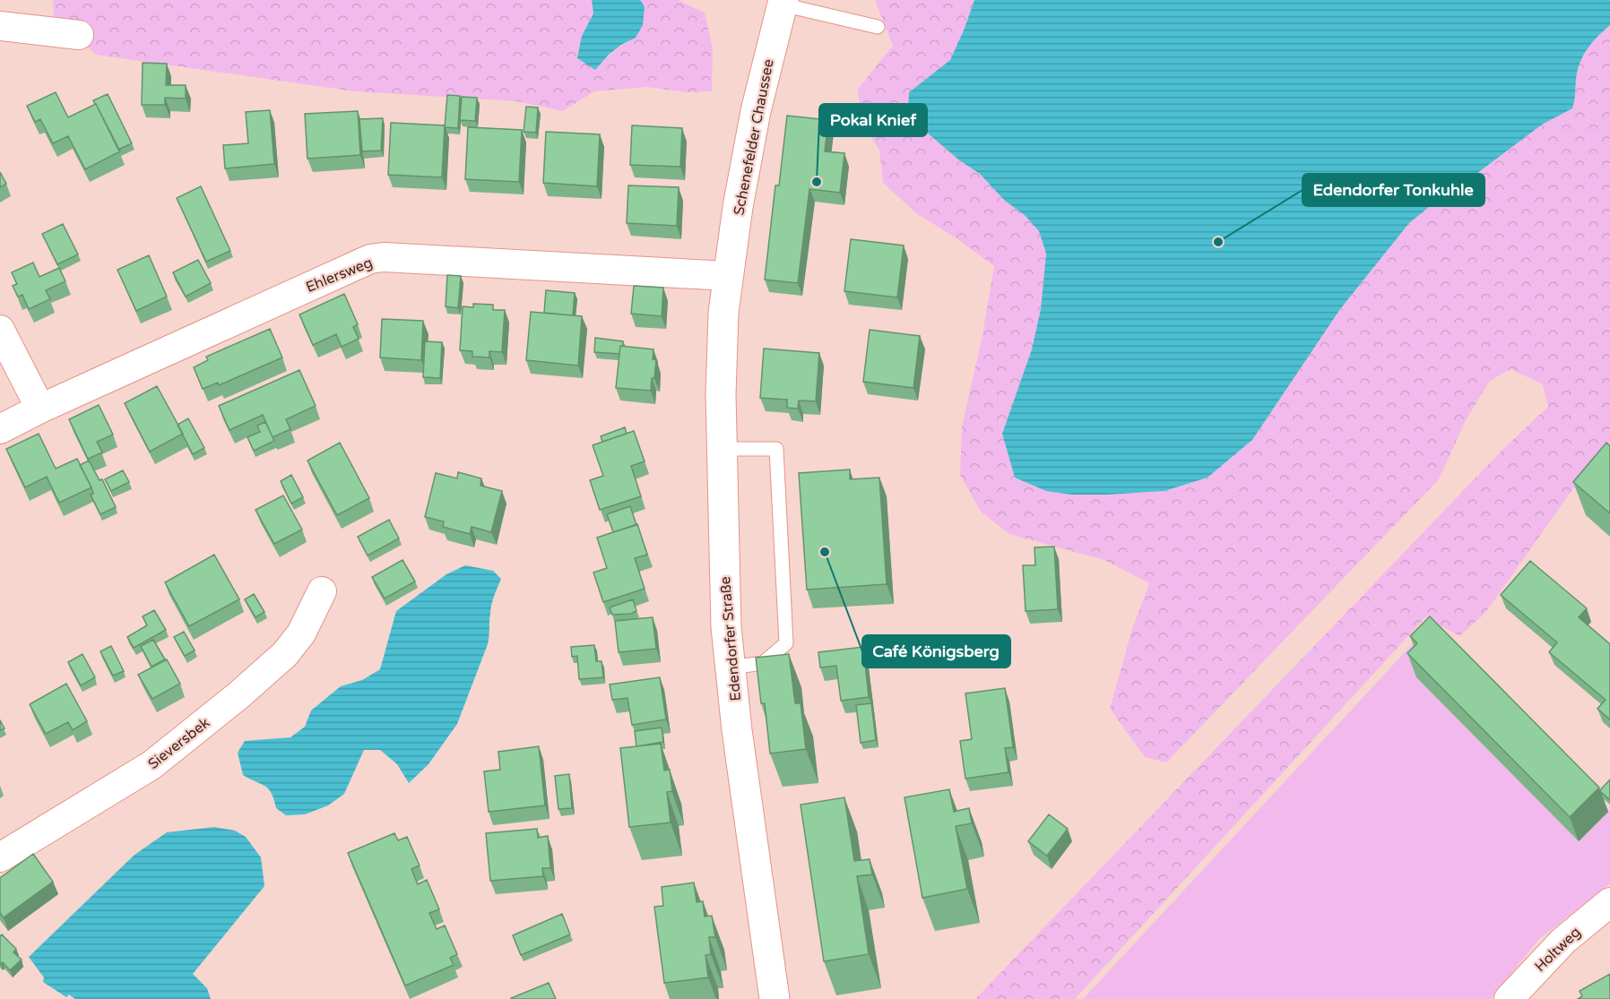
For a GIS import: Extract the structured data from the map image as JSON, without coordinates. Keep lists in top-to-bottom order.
{
  "streets": {
    "street": [
      "Schenefelder Chaussee",
      "Ehlersweg",
      "Edendorfer Straße",
      "Sieversbek",
      "Holtweg"
    ]
  },
  "crossings": [
    ["Schenefelder Chaussee", "Ehlersweg"],
    ["Schenefelder Chaussee", "Edendorfer Straße"],
    ["Ehlersweg", "Edendorfer Straße"]
  ],
  "places": ["Pokal Knief", "Edendorfer Tonkuhle", "Café Königsberg"]
}
